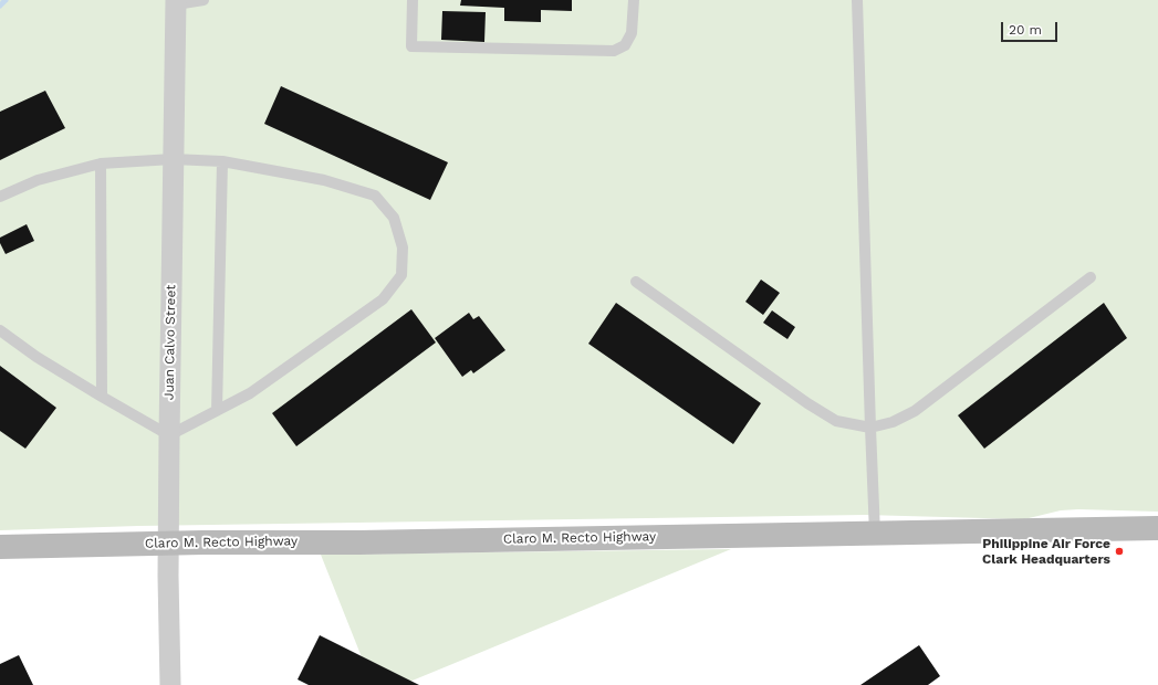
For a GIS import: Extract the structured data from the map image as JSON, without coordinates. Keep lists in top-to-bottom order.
{
  "streets": {
    "main road": ["Claro M. Recto Highway"],
    "street": ["Juan Calvo Street"]
  },
  "crossings": [
    ["Juan Calvo Street", "Claro M. Recto Highway"]
  ],
  "places": ["Philippine Air Force Clark Headquarters"],
  "scale_bar": "20 m"
}
